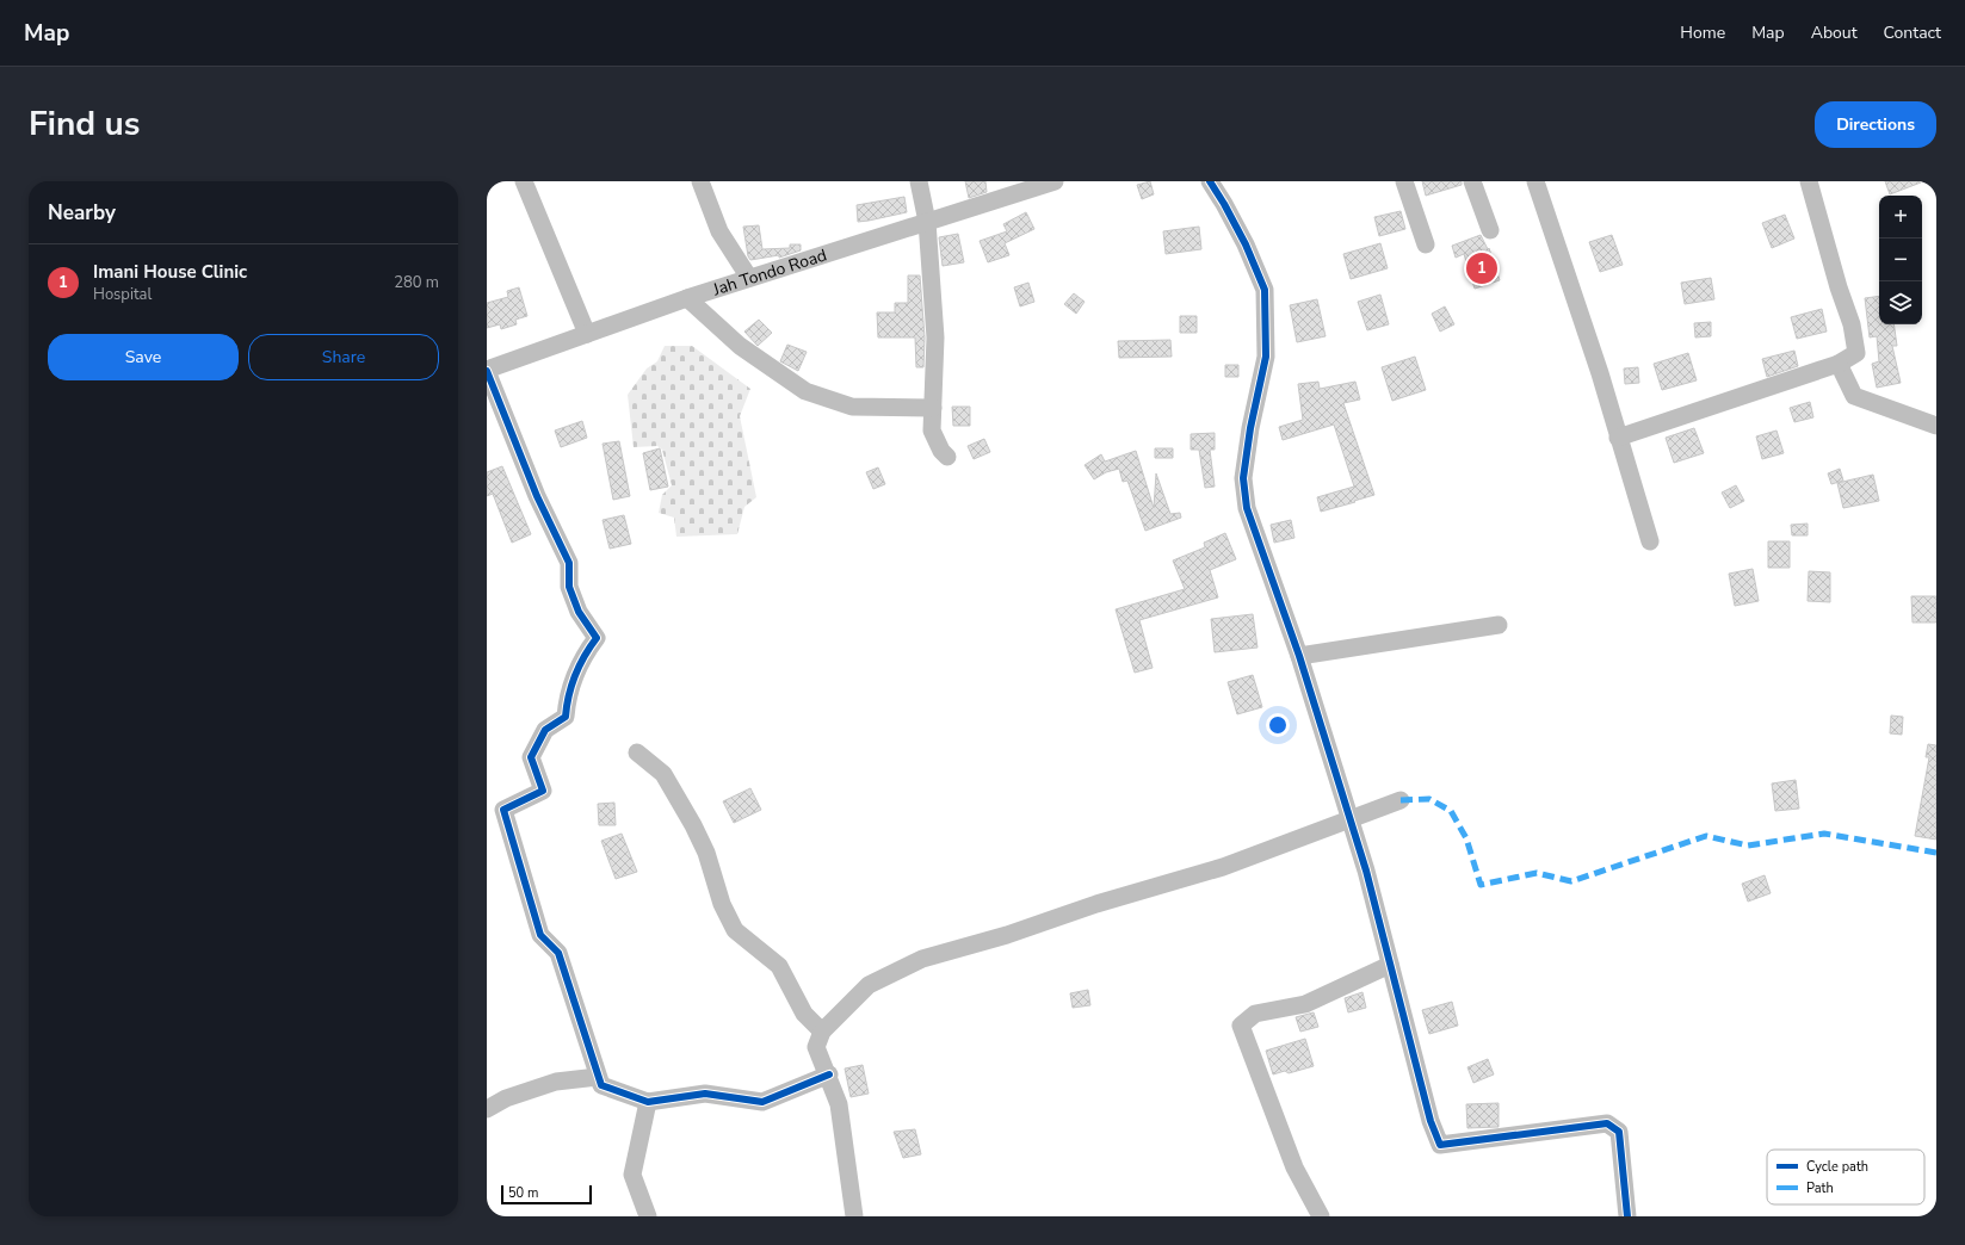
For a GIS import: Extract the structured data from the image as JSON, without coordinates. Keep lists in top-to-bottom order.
{
  "streets": {
    "street": ["Jah Tondo Road"]
  },
  "legend": ["Cycle path", "Path"],
  "scale_bar": "50 m",
  "page": {
    "header": "Map",
    "nav": [
      "Home",
      "Map",
      "About",
      "Contact"
    ],
    "title": "Find us",
    "buttons": [
      "Directions",
      ["Save", "Share"]
    ],
    "heading": "Nearby",
    "map_buttons": ["+", "−"],
    "list": [
      {
        "mark": "1",
        "name": "Imani House Clinic",
        "note": "Hospital",
        "value": "280 m"
      }
    ],
    "pins": "1",
    "scale": "50 m"
  }
}
